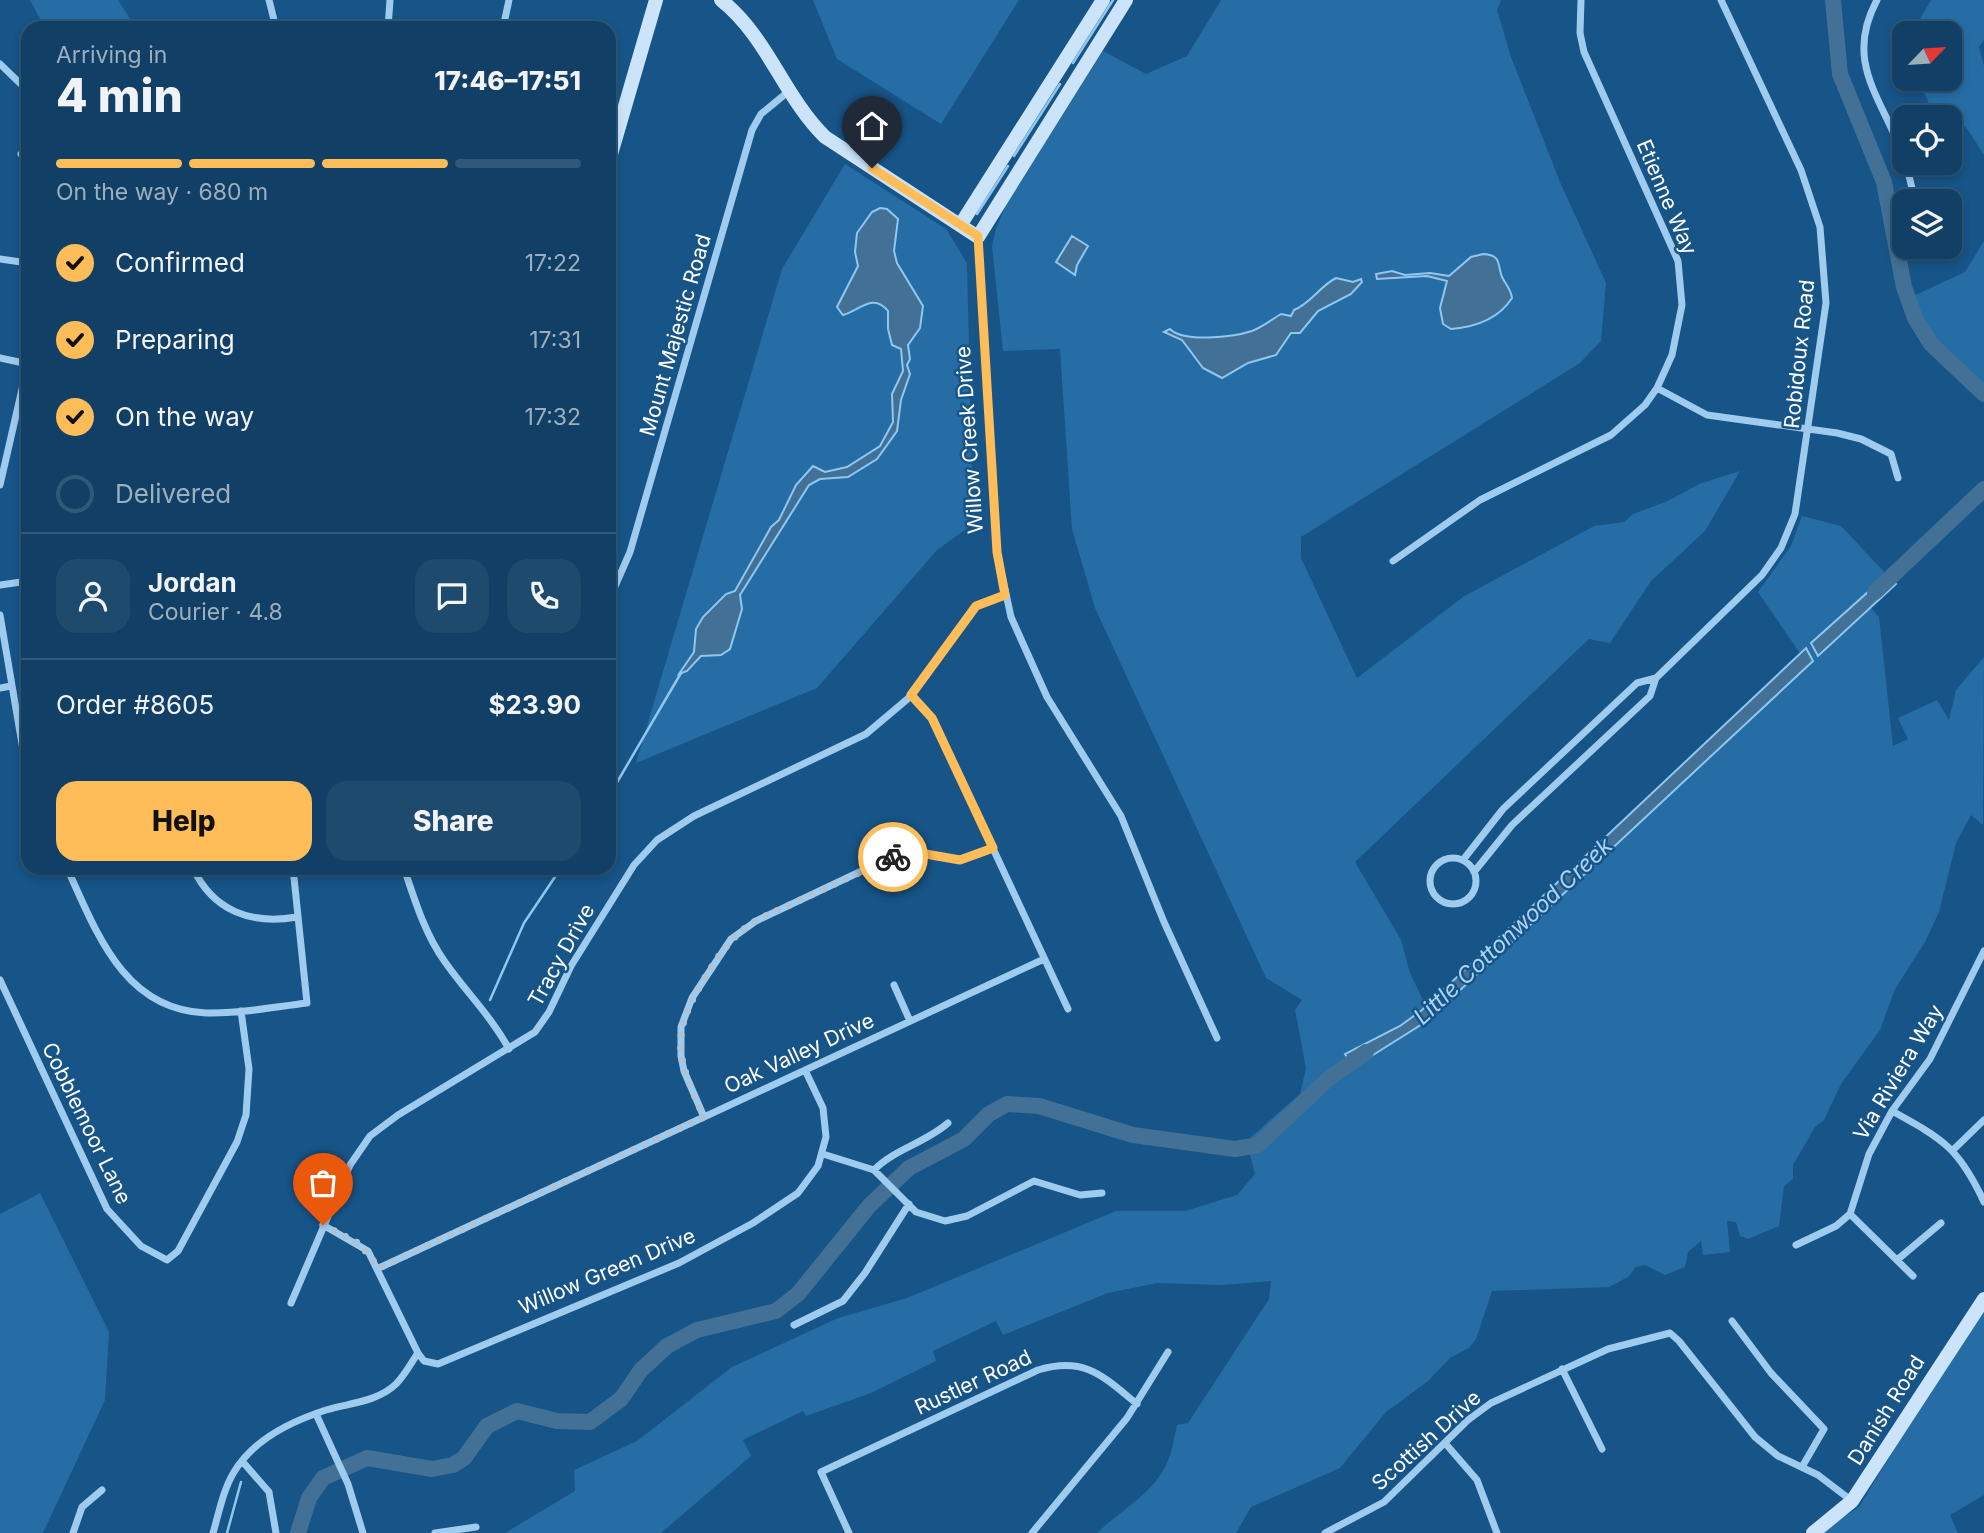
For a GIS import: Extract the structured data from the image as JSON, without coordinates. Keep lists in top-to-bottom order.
{
  "streets": {
    "street": [
      "Etienne Way",
      "Mount Majestic Road",
      "Robidoux Road",
      "Willow Creek Drive",
      "Tracy Drive",
      "Oak Valley Drive",
      "Via Riviera Way",
      "Cobblemoor Lane",
      "Willow Green Drive",
      "Rustler Road",
      "Danish Road",
      "Scottish Drive"
    ]
  },
  "crossings": [
    ["Willow Creek Drive", "Tracy Drive"],
    ["Oak Valley Drive", "Willow Green Drive"],
    ["Danish Road", "Scottish Drive"]
  ],
  "water": ["Little Cottonwood Creek"],
  "north": "top right",
  "page": {
    "heading": ["4 min", "Arriving in", "17:46–17:51"],
    "panel": [
      "Jordan",
      "Courier · 4.8",
      "Order #8605",
      "$23.90"
    ],
    "bar": "On the way · 680 m",
    "list": [
      ["Confirmed", "17:22"],
      ["Preparing", "17:31"],
      ["On the way", "17:32"],
      "Delivered"
    ],
    "buttons": ["Help", "Share"]
  }
}
